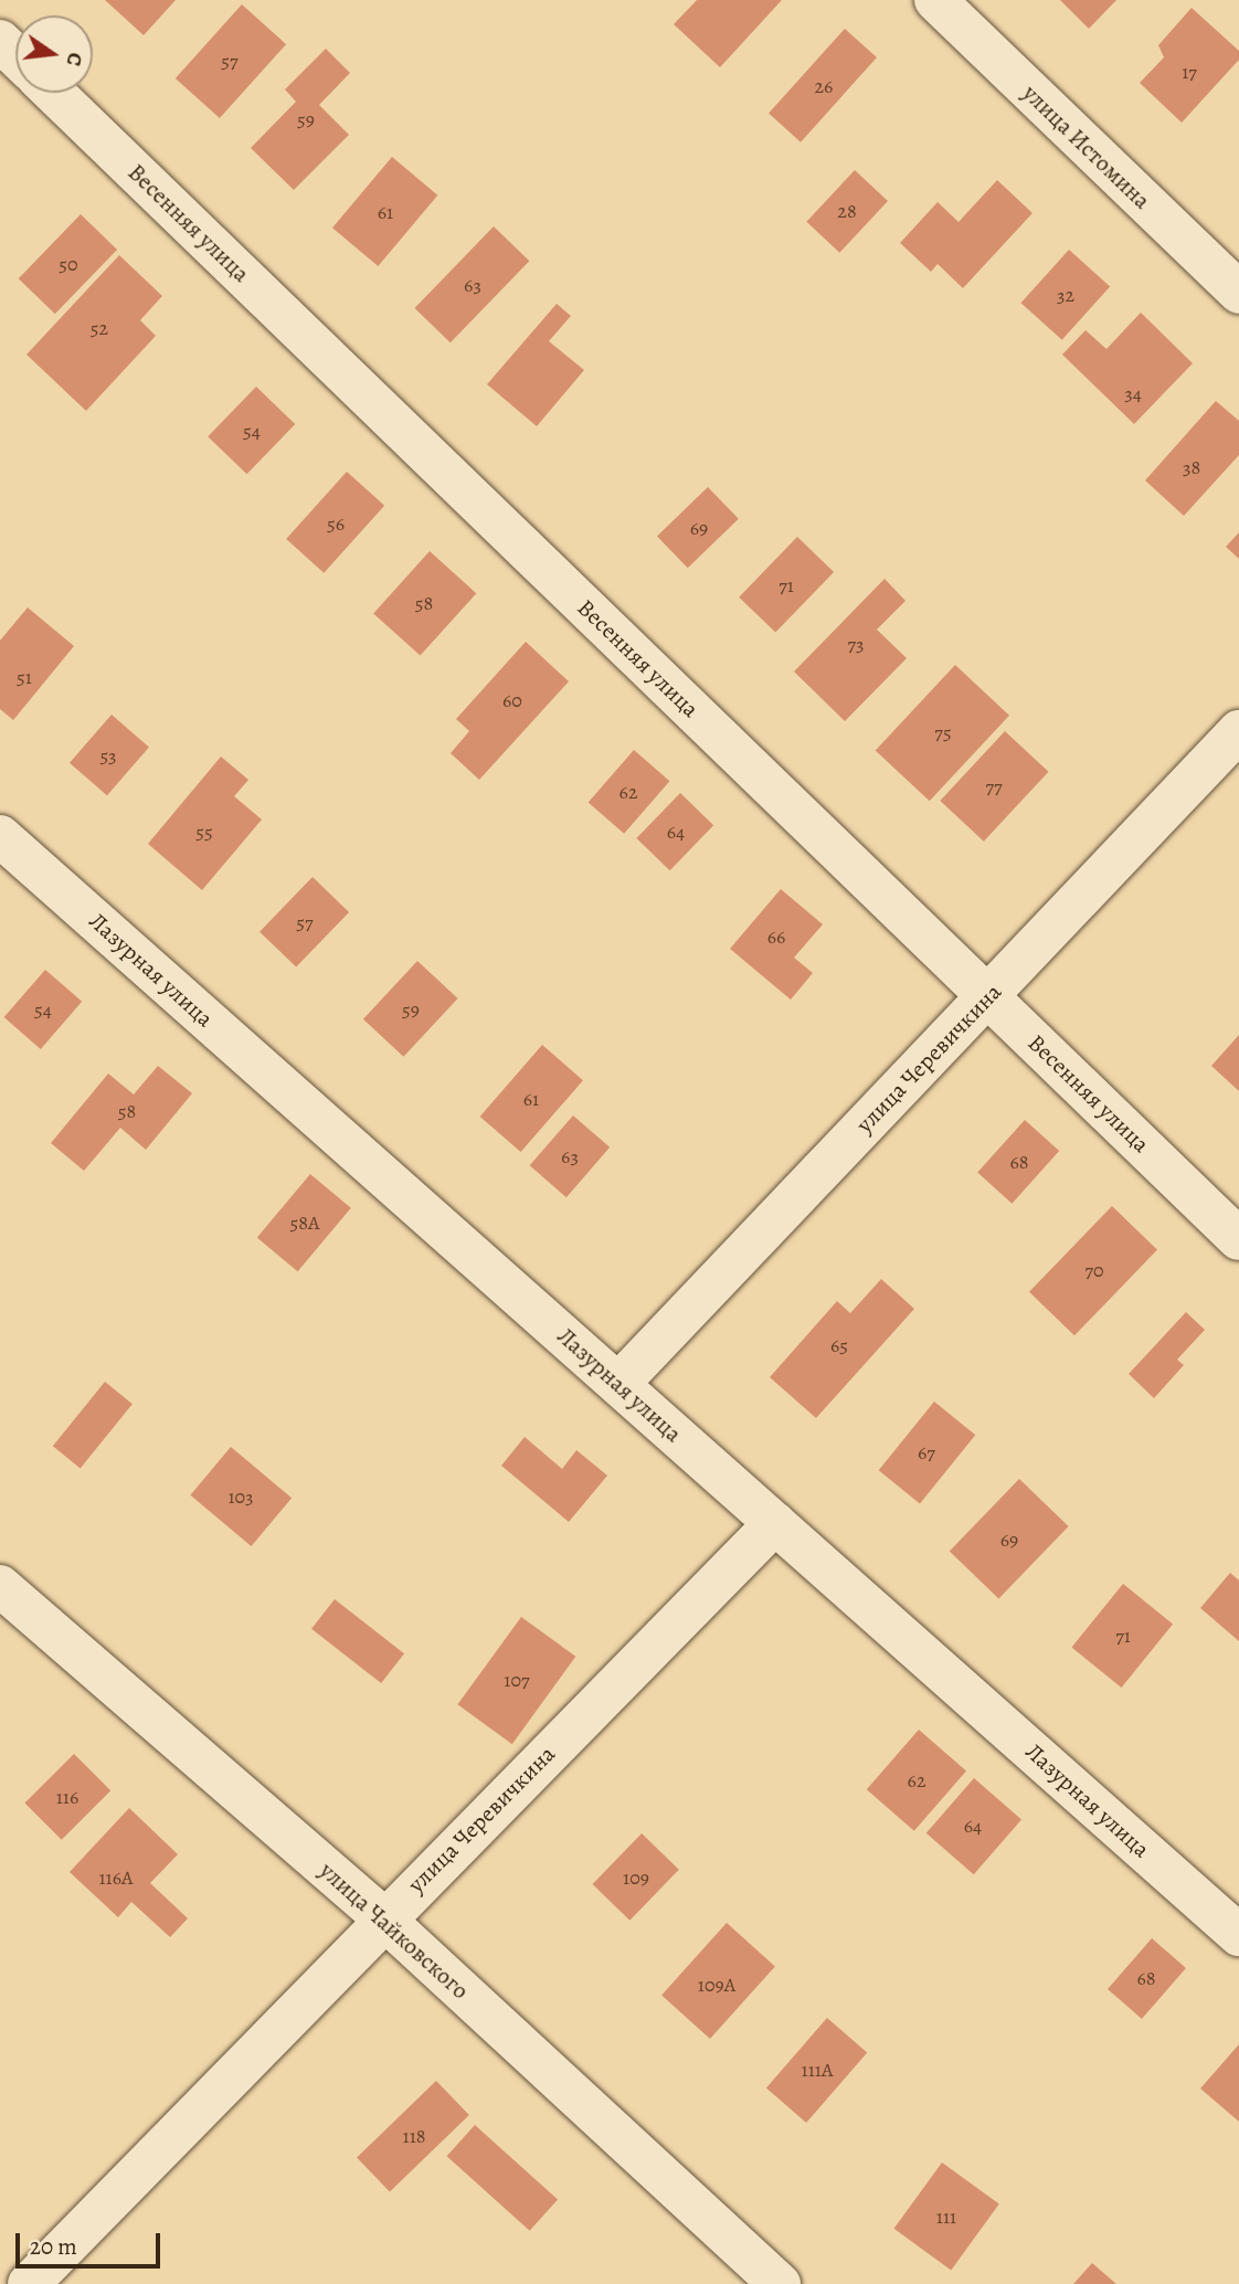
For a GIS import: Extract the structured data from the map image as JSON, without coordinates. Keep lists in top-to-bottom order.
{
  "streets": {
    "street": [
      "улица Истомина",
      "Весенняя улица",
      "Лазурная улица",
      "улица Черевичкина",
      "улица Чайковского"
    ]
  },
  "crossings": [
    ["Весенняя улица", "улица Черевичкина"],
    ["Лазурная улица", "улица Черевичкина"],
    ["улица Черевичкина", "улица Чайковского"]
  ],
  "house_numbers": [
    "57",
    "17",
    "26",
    "59",
    "28",
    "61",
    "50",
    "63",
    "32",
    "52",
    "34",
    "54",
    "38",
    "56",
    "69",
    "71",
    "58",
    "73",
    "51",
    "60",
    "75",
    "53",
    "77",
    "62",
    "55",
    "64",
    "57",
    "66",
    "54",
    "59",
    "61",
    "58",
    "63",
    "68",
    "58А",
    "70",
    "65",
    "67",
    "103",
    "69",
    "71",
    "107",
    "62",
    "116",
    "64",
    "116А",
    "109",
    "68",
    "109А",
    "111А",
    "118",
    "111"
  ],
  "scale_bar": "20 m",
  "north": "right"
}
